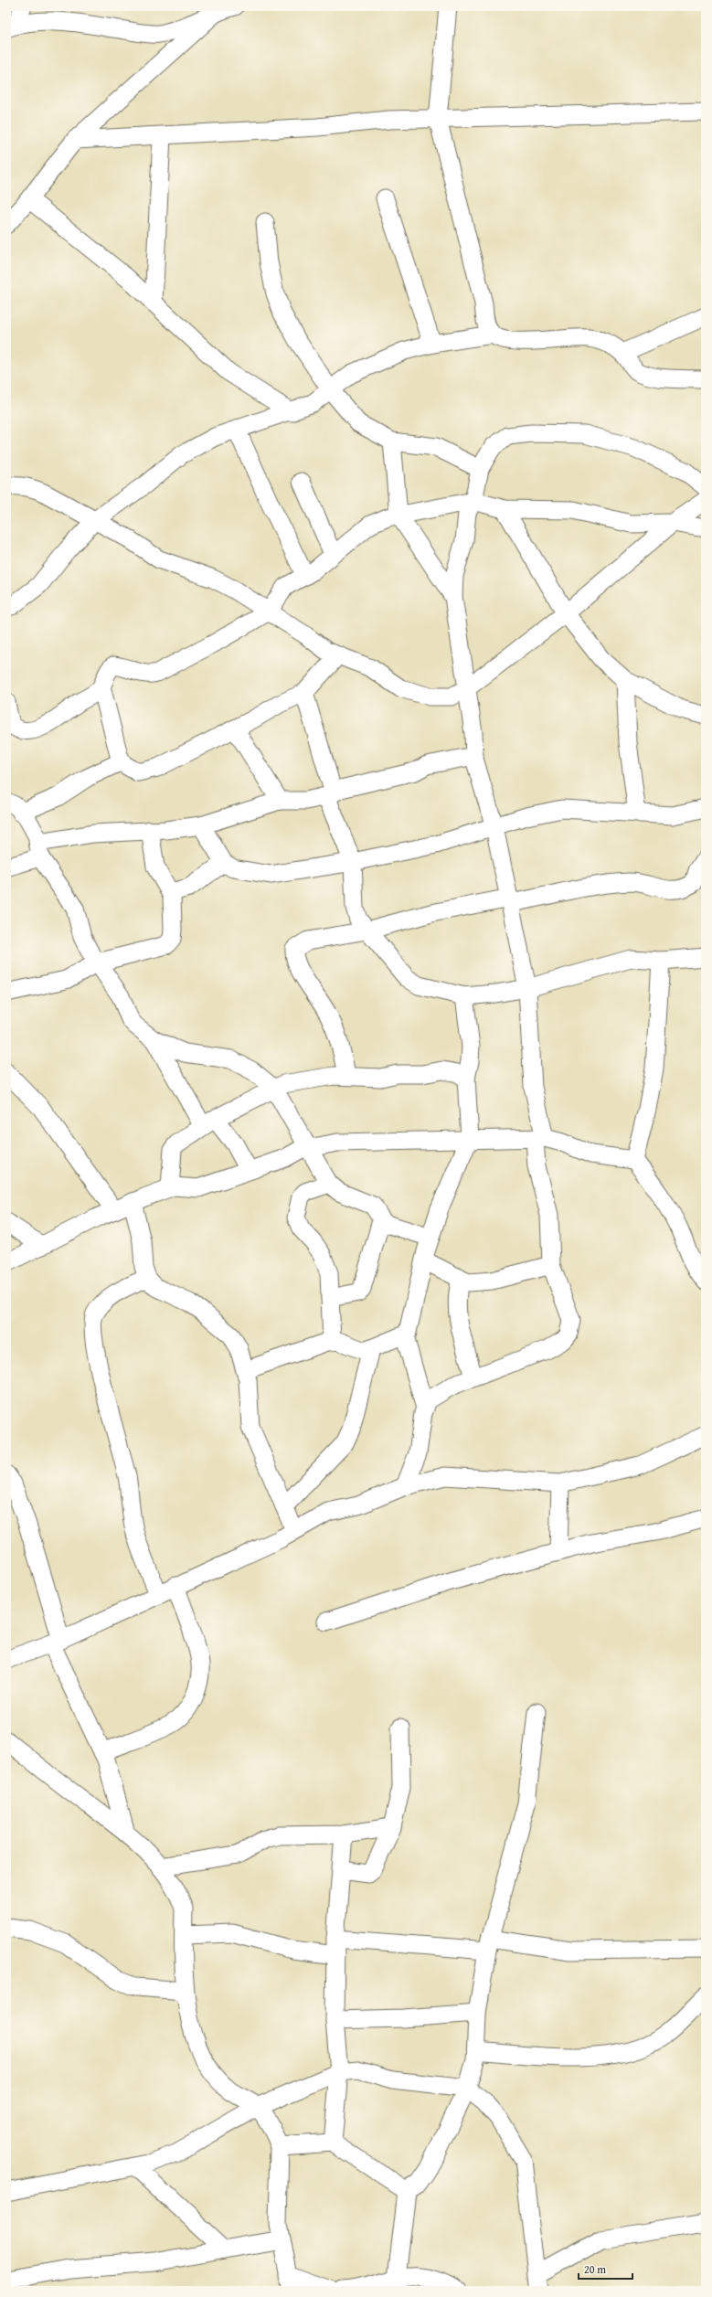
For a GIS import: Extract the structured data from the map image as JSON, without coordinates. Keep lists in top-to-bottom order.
{
  "scale_bar": "20 m"
}
